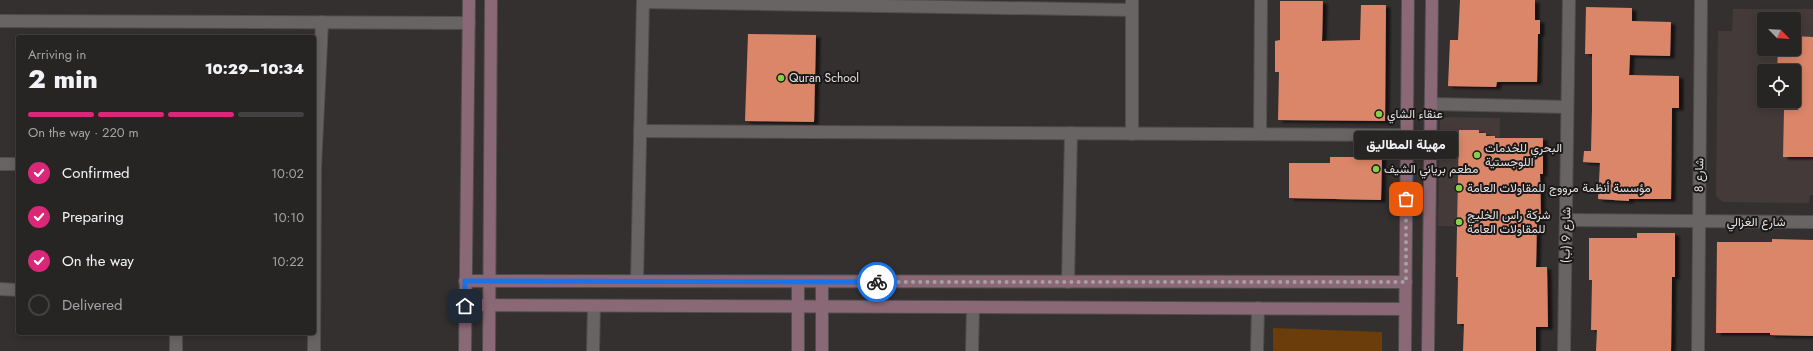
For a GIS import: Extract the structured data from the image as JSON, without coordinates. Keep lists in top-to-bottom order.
{
  "streets": {
    "street": ["شارع 8", "شارع الغزالي", "شارع 9 (ب)"]
  },
  "crossings": [
    ["شارع 8", "شارع الغزالي"],
    ["شارع الغزالي", "شارع 9 (ب)"]
  ],
  "places": [
    "Quran School",
    "عنقاء الشاي",
    "البحري للخدمات اللوجستية",
    "مطعم برياني الشيف",
    "مؤسسة أنظمة مرووج للمقاولات العامة",
    "مهيلة المطاليق",
    "شركة راس الخليج للمقاولات العامة"
  ],
  "north": "bottom right",
  "page": {
    "heading": ["2 min", "Arriving in", "10:29–10:34"],
    "bar": "On the way · 220 m",
    "bubble": "مهيلة المطاليق",
    "list": [
      ["Confirmed", "10:02"],
      ["Preparing", "10:10"],
      ["On the way", "10:22"],
      "Delivered"
    ]
  }
}
